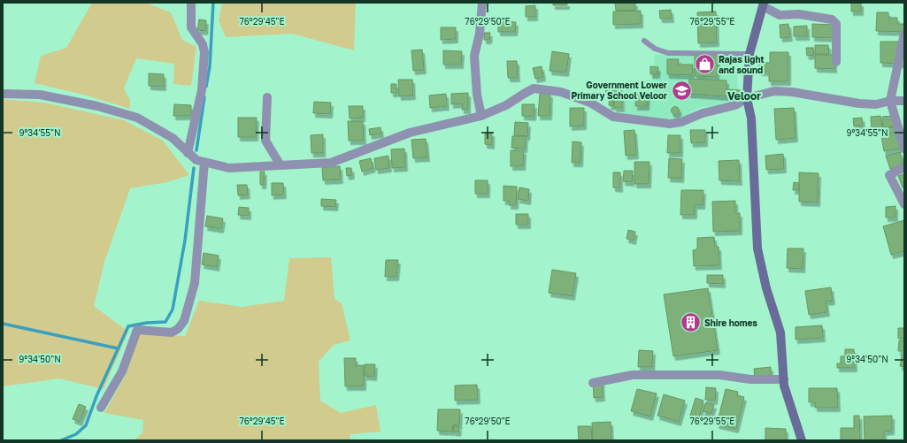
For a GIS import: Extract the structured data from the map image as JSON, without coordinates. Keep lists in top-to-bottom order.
{
  "districts": ["Veloor"],
  "places": {
    "shop": ["Rajas light and sound"],
    "school or university": ["Government Lower Primary School Veloor"],
    "building": ["Shire homes"]
  },
  "coordinates": [
    "76°29'45\"E",
    "76°29'50\"E",
    "76°29'55\"E",
    "9°34'55\"N",
    "9°34'50\"N"
  ]
}
